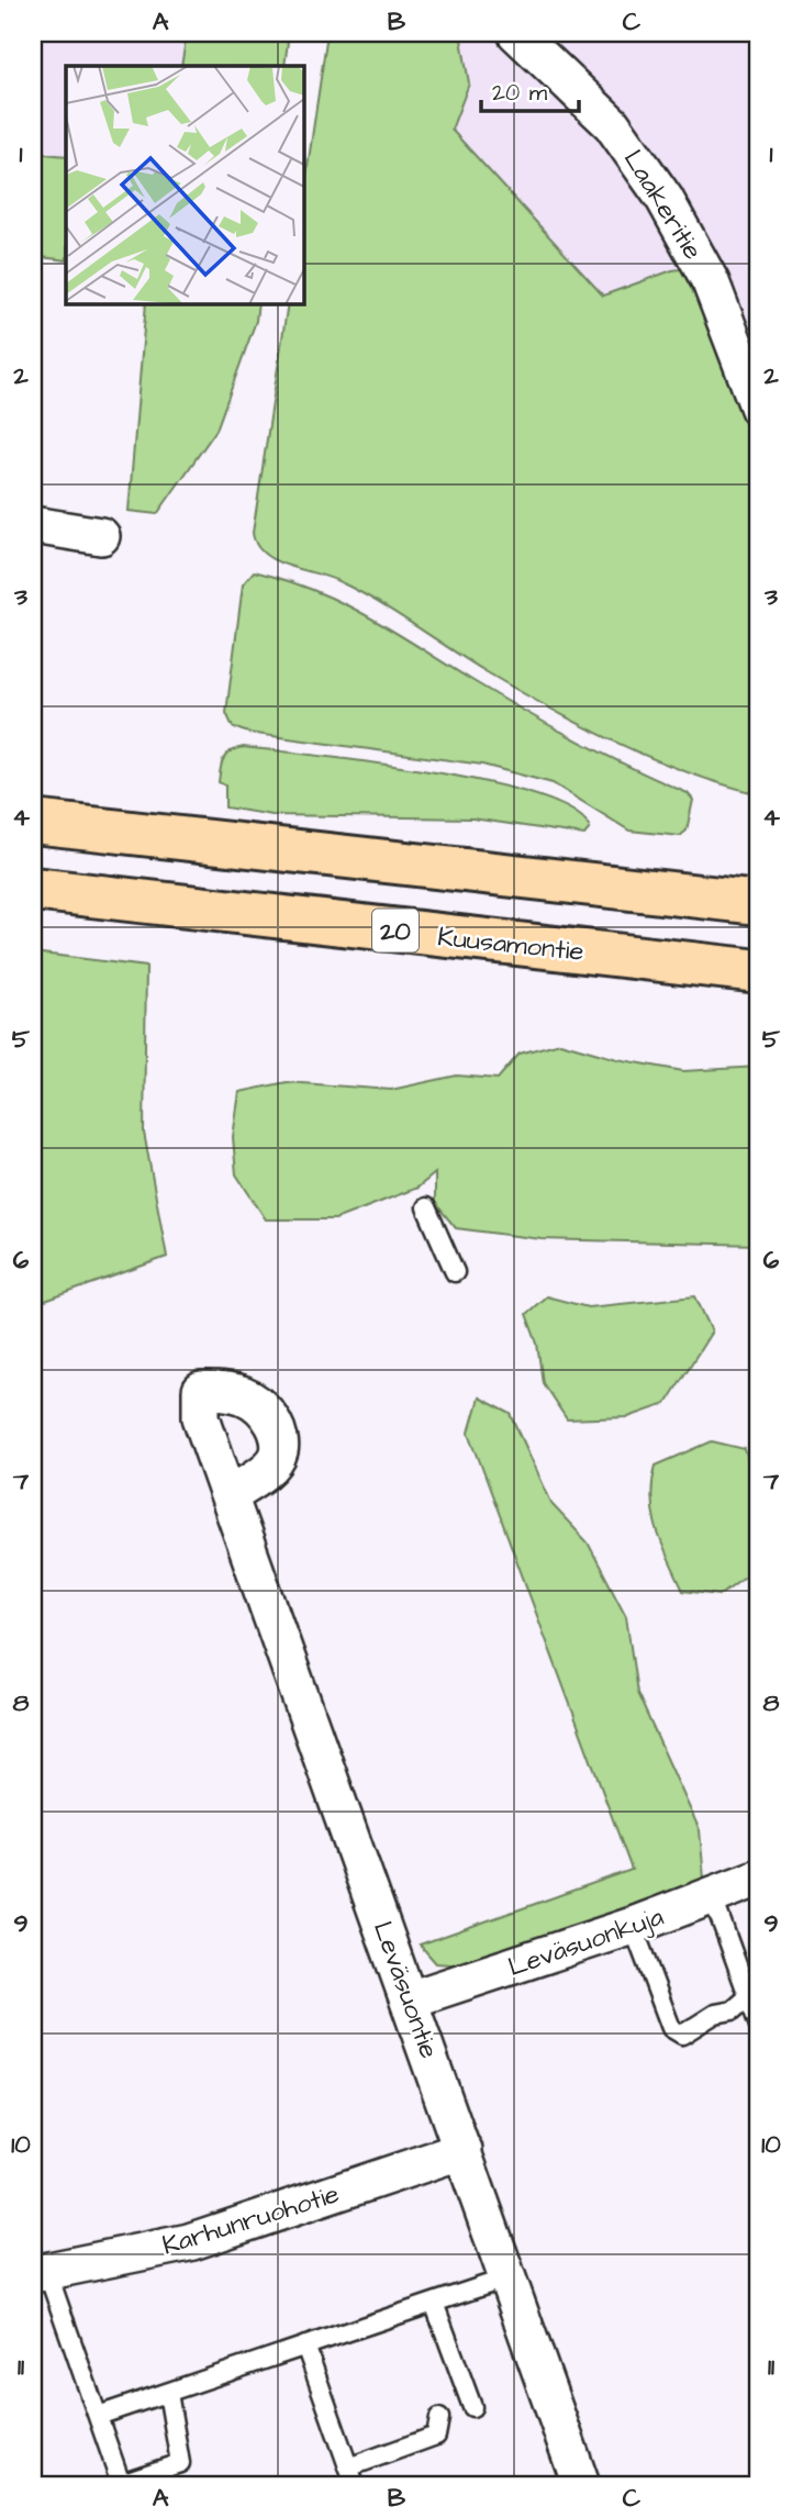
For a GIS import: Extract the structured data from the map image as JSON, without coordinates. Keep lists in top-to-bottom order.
{
  "streets": {
    "highway": ["20", "Kuusamontie"],
    "street": [
      "Laakeritie",
      "Leväsuonkuja",
      "Leväsuontie",
      "Karhunruohotie"
    ]
  },
  "crossings": [
    ["Leväsuonkuja", "Leväsuontie"],
    ["Leväsuontie", "Karhunruohotie"]
  ],
  "scale_bar": "20 m",
  "grid": {
    "columns": ["A", "B", "C"],
    "rows": [
      "1",
      "2",
      "3",
      "4",
      "5",
      "6",
      "7",
      "8",
      "9",
      "10",
      "11"
    ]
  }
}
